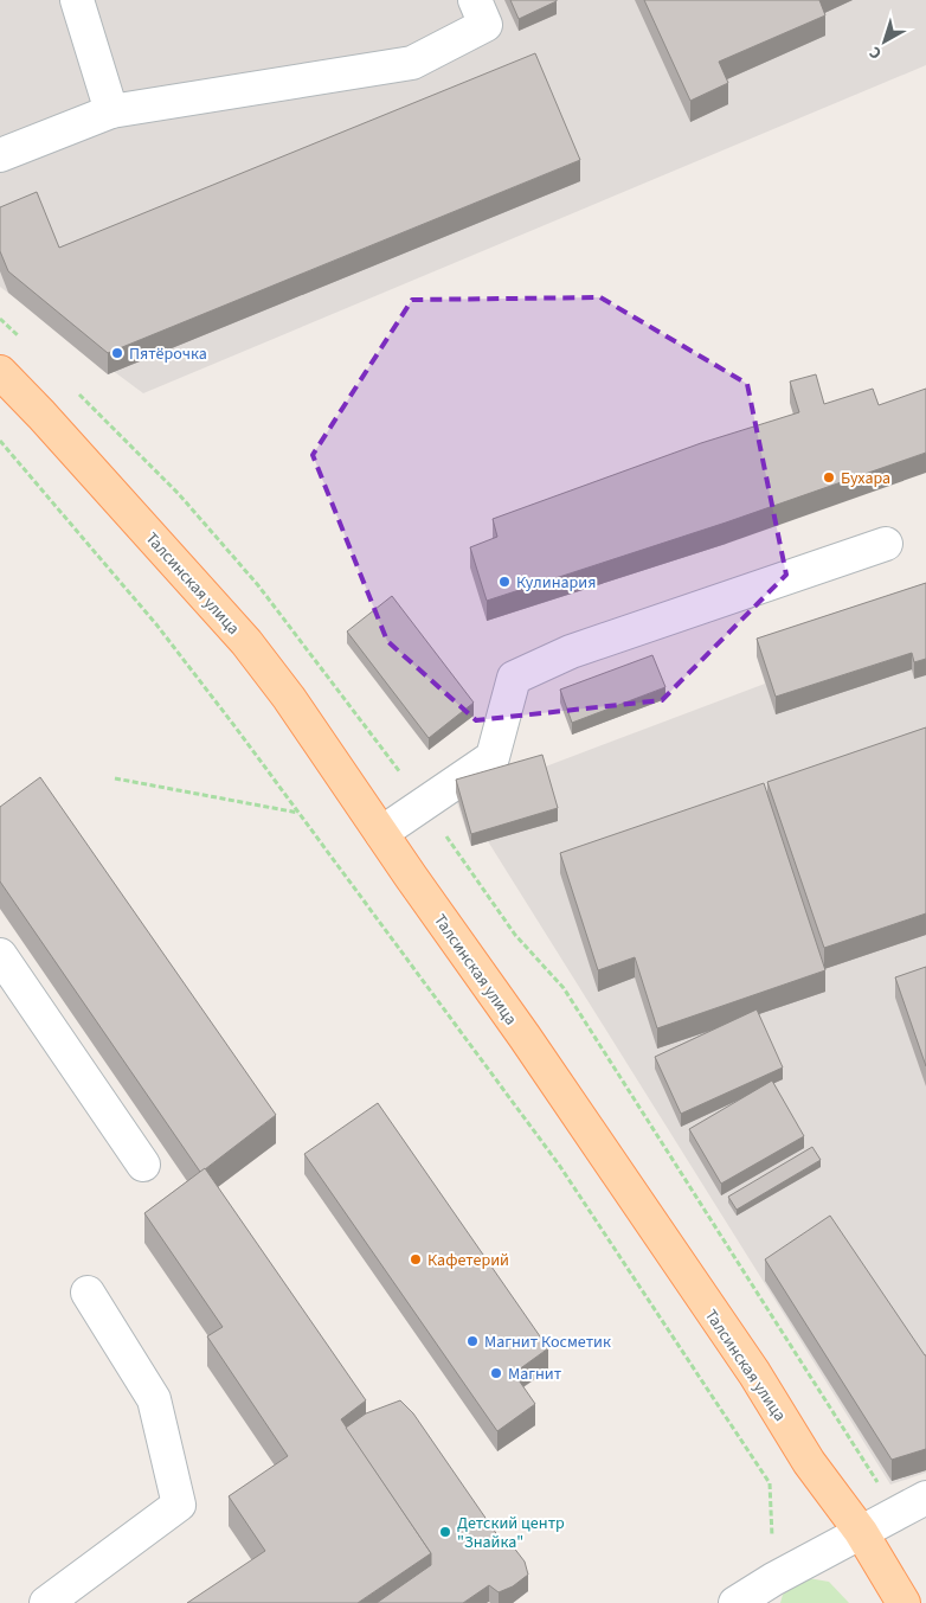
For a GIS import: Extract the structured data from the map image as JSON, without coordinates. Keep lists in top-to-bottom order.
{
  "streets": {
    "main road": ["Талсинская улица"]
  },
  "places": [
    "Пятёрочка",
    "Бухара",
    "Кулинария",
    "Кафетерий",
    "Магнит Косметик",
    "Магнит",
    "Детский центр \"Знайка\""
  ],
  "north": "bottom left"
}
